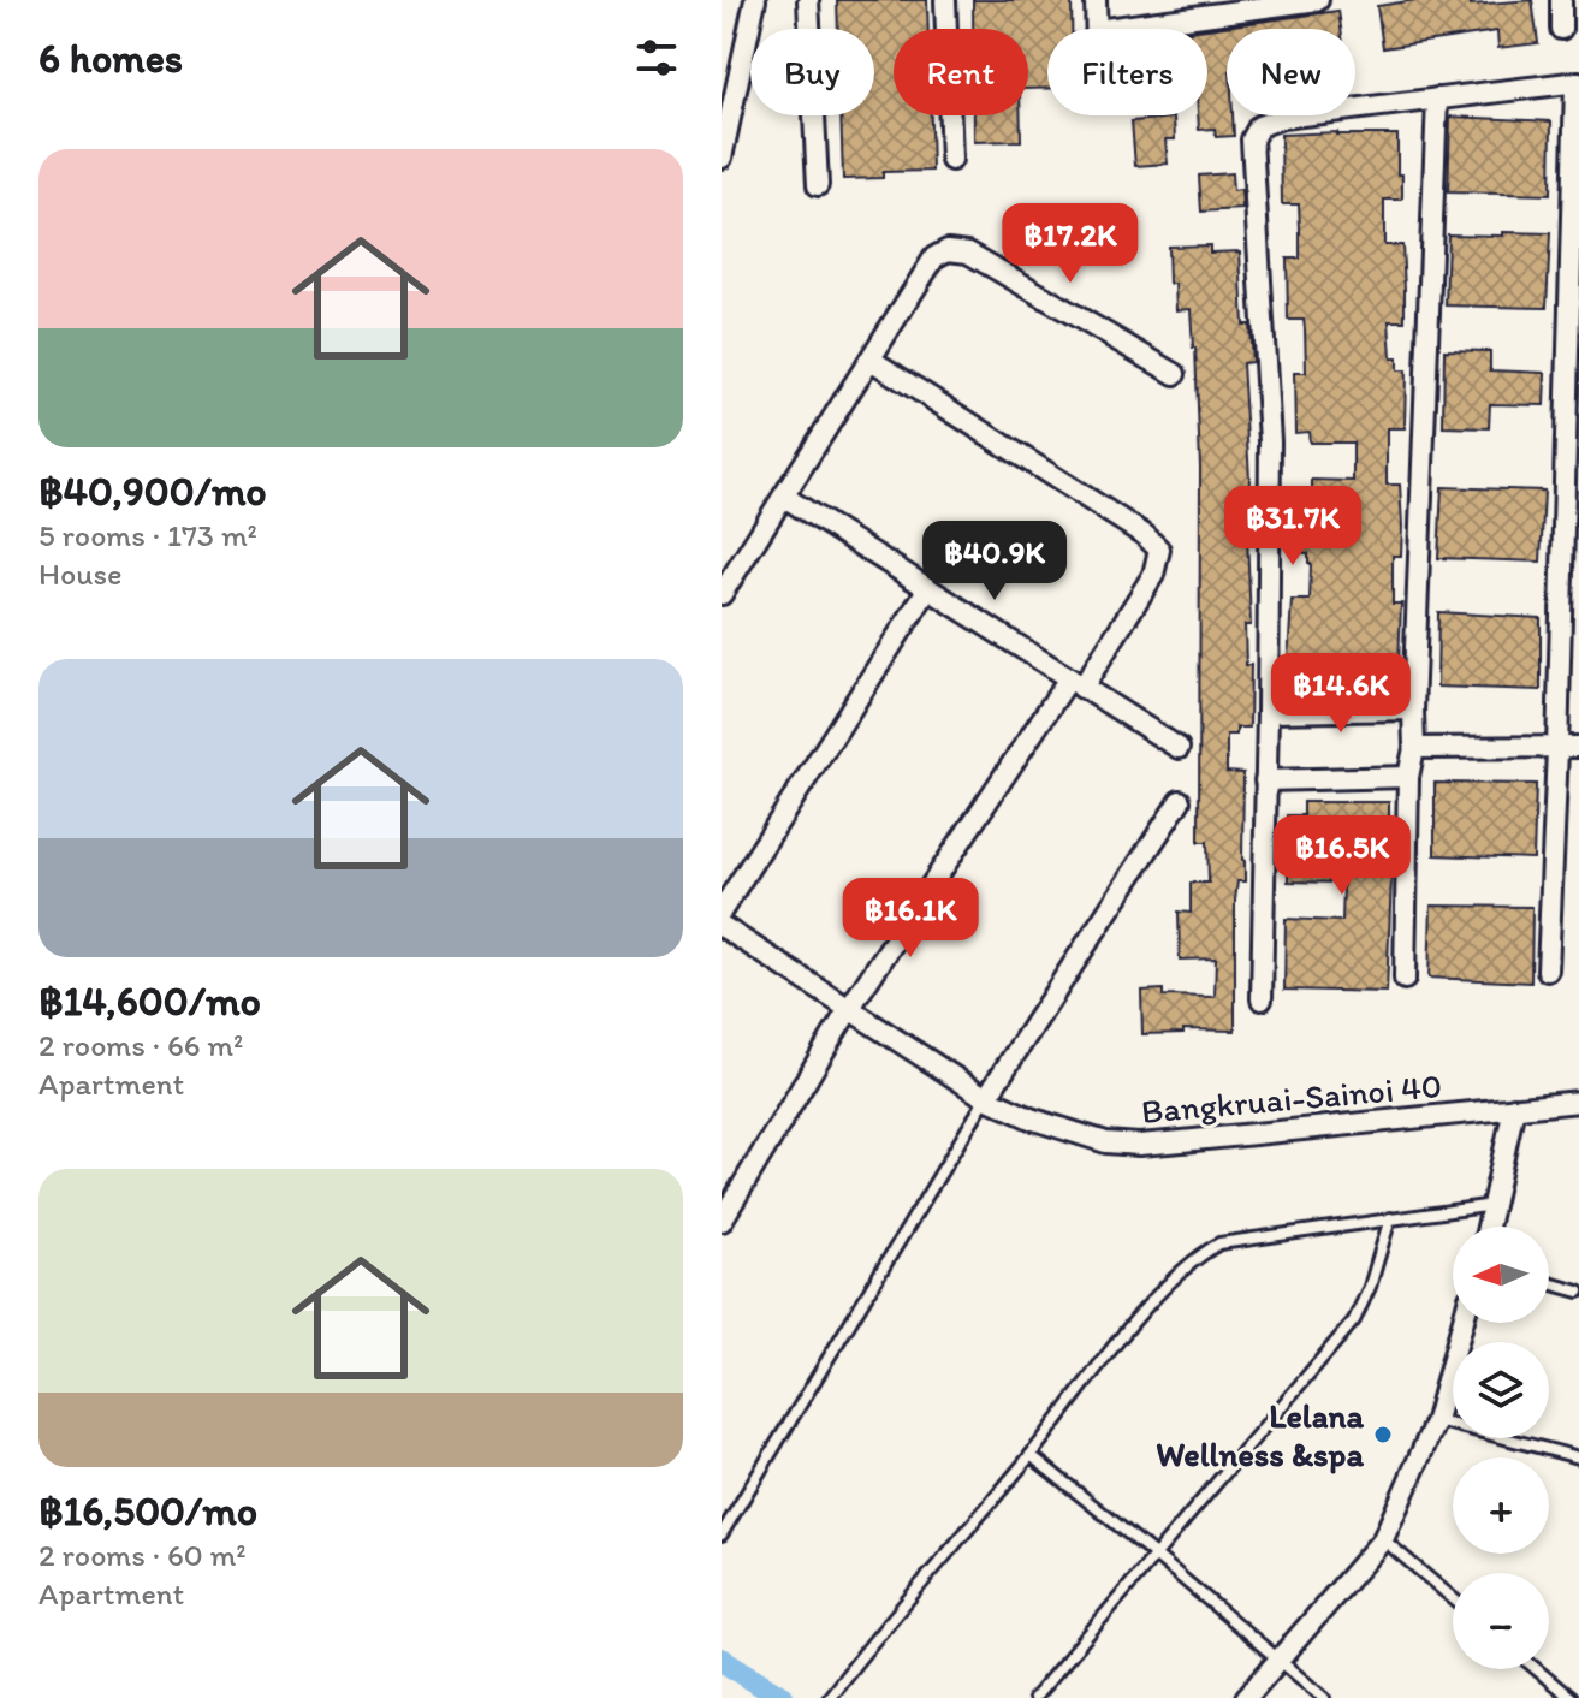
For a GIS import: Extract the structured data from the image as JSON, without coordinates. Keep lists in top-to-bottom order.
{
  "streets": {
    "street": ["Bangkruai-Sainoi 40"]
  },
  "places": ["Lelana Wellness &spa"],
  "north": "left",
  "page": {
    "heading": "6 homes",
    "chip": [
      "Buy",
      "Rent",
      "Filters",
      "New"
    ],
    "list": [
      {
        "name": "฿40,900/mo",
        "note": "5 rooms · 173 m² · House"
      },
      {
        "name": "฿14,600/mo",
        "note": "2 rooms · 66 m² · Apartment"
      },
      {
        "name": "฿16,500/mo",
        "note": "2 rooms · 60 m² · Apartment"
      }
    ],
    "price": [
      "฿17.2K",
      "฿31.7K",
      "฿40.9K",
      "฿14.6K",
      "฿16.5K",
      "฿16.1K"
    ],
    "map_buttons": ["+", "−"]
  }
}
